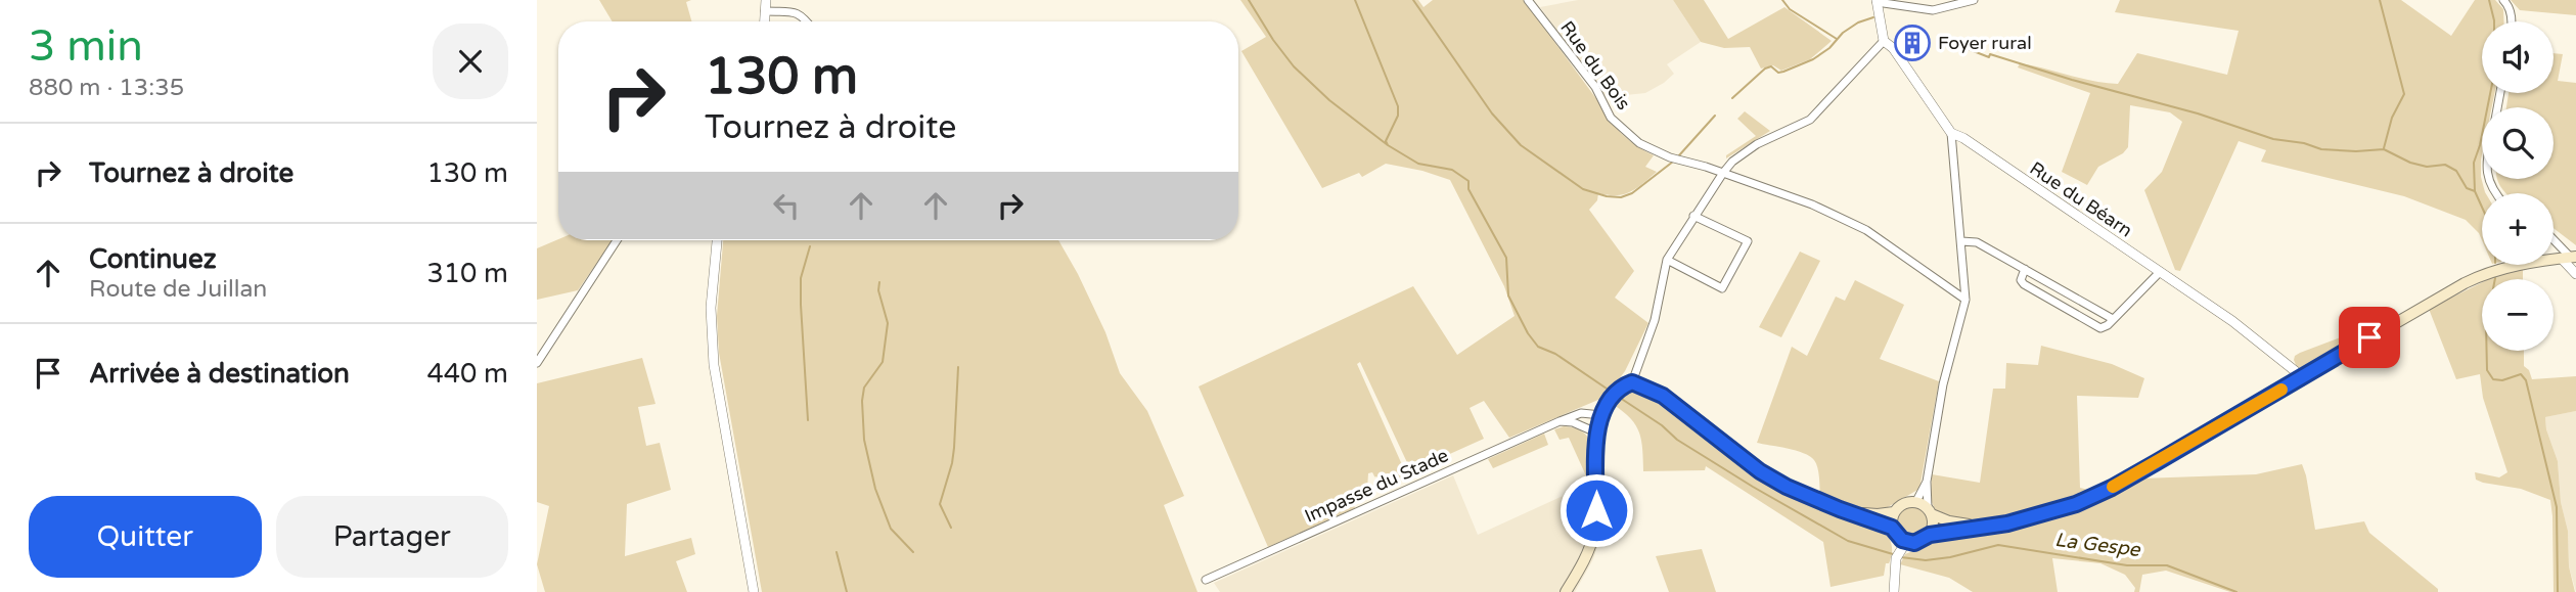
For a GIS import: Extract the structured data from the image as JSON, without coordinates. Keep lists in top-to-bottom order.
{
  "streets": {
    "street": ["Rue du Bois", "Rue du Béarn", "Impasse du Stade"]
  },
  "water": ["La Gespe"],
  "places": {
    "building": ["Foyer rural"]
  },
  "page": {
    "heading": ["3 min", "880 m · 13:35"],
    "map_buttons": ["+", "−"],
    "turn": ["130 m", "Tournez à droite"],
    "list": [
      {
        "name": "Tournez à droite",
        "value": "130 m"
      },
      {
        "name": "Continuez",
        "note": "Route de Juillan",
        "value": "310 m"
      },
      {
        "name": "Arrivée à destination",
        "value": "440 m"
      }
    ],
    "buttons": ["Quitter", "Partager"]
  }
}
